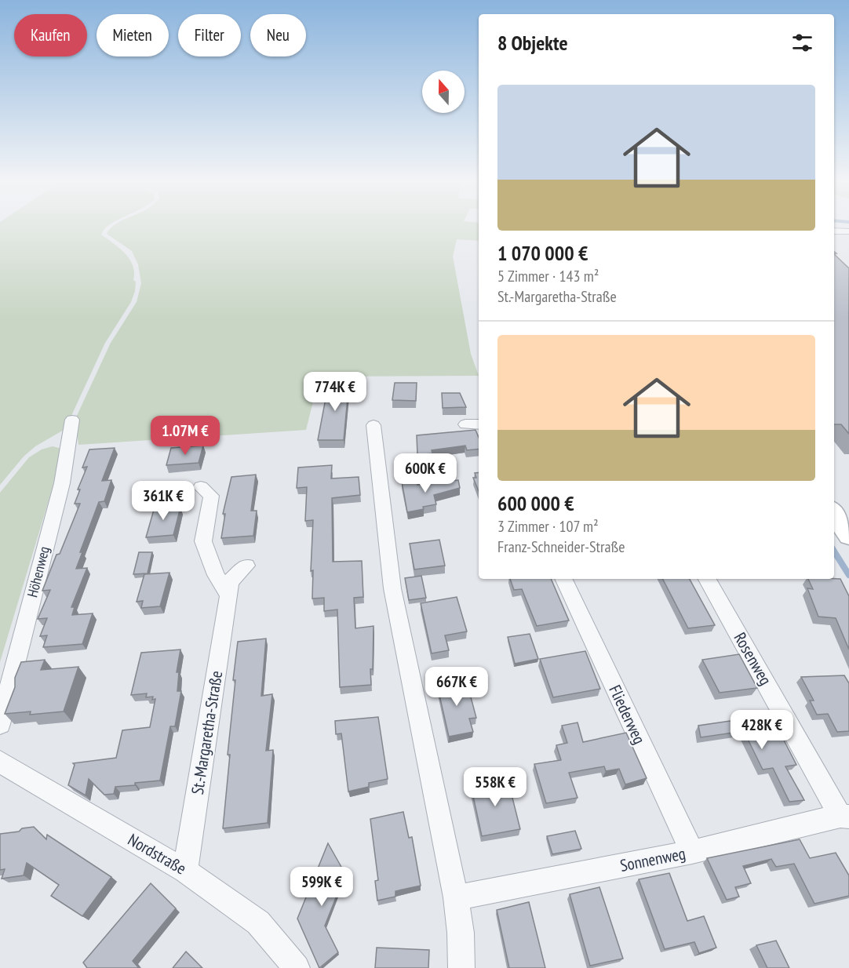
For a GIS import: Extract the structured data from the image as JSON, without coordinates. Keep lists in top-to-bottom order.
{
  "streets": {
    "street": [
      "Höhenweg",
      "Rosenweg",
      "Fliederweg",
      "St.-Margaretha-Straße",
      "Nordstraße",
      "Sonnenweg"
    ]
  },
  "crossings": [
    ["Rosenweg", "Sonnenweg"],
    ["Fliederweg", "Sonnenweg"],
    ["St.-Margaretha-Straße", "Nordstraße"]
  ],
  "north": "top",
  "page": {
    "chip": [
      "Kaufen",
      "Mieten",
      "Filter",
      "Neu"
    ],
    "heading": "8 Objekte",
    "list": [
      {
        "name": "1 070 000 €",
        "note": "5 Zimmer · 143 m² · St.-Margaretha-Straße"
      },
      {
        "name": "600 000 €",
        "note": "3 Zimmer · 107 m² · Franz-Schneider-Straße"
      }
    ],
    "price": [
      "774K €",
      "1.07M €",
      "600K €",
      "361K €",
      "667K €",
      "428K €",
      "558K €",
      "599K €"
    ]
  }
}
